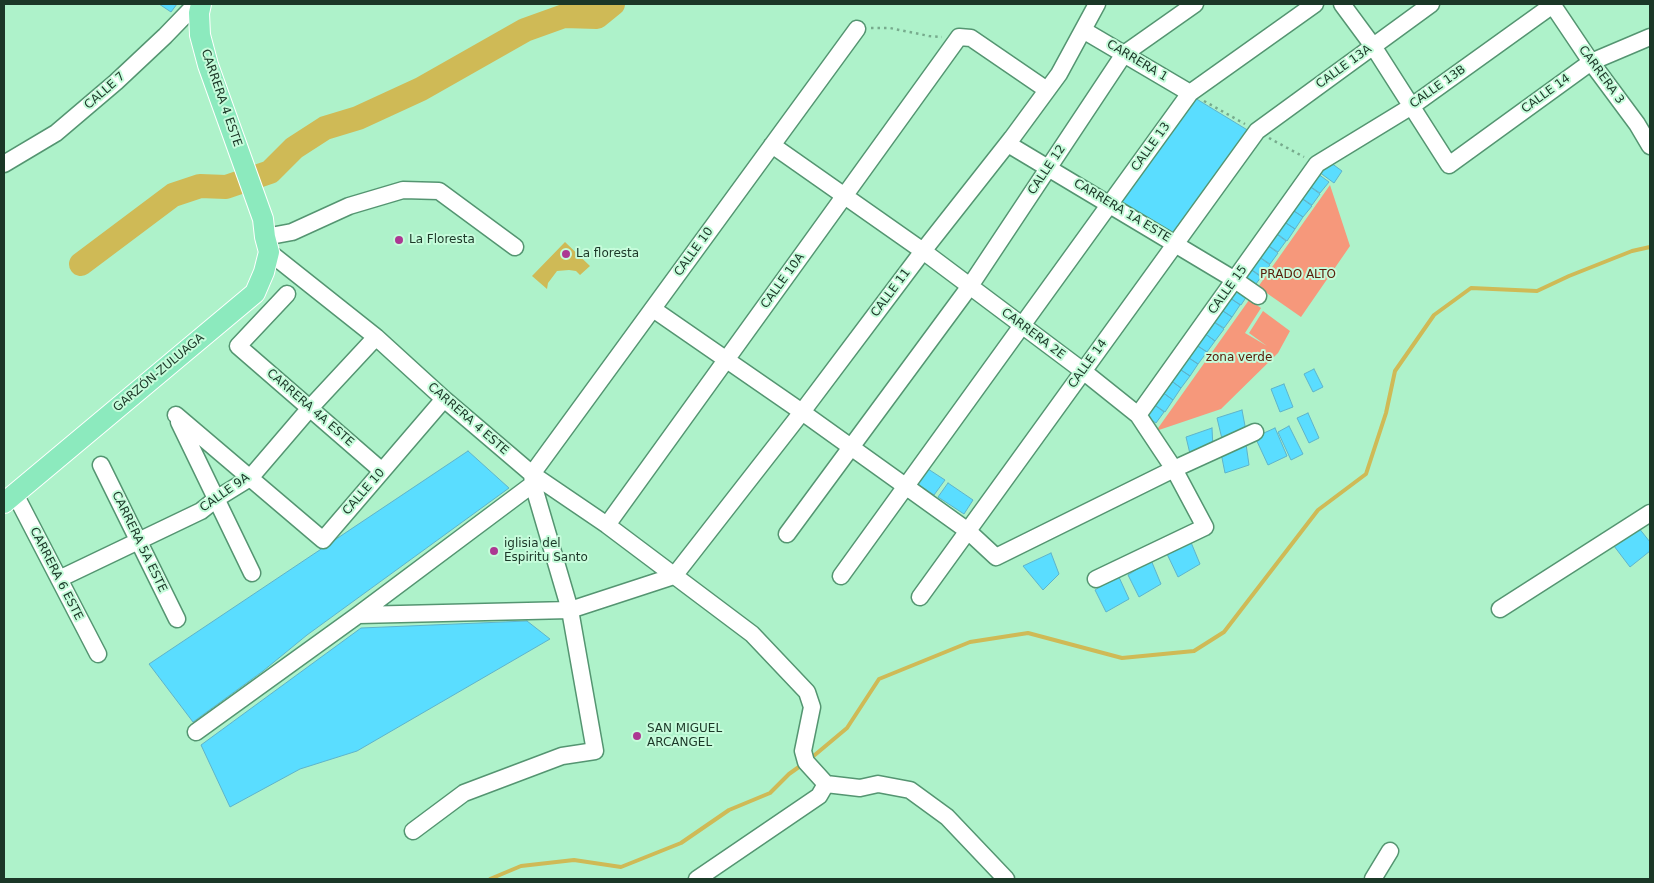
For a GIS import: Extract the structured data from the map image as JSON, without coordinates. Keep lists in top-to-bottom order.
{
  "streets": {
    "main road": ["CARRERA 4 ESTE", "GARZÓN-ZULUAGA"],
    "street": [
      "CARRERA 1",
      "CALLE 13A",
      "CARRERA 3",
      "CALLE 13B",
      "CALLE 7",
      "CALLE 14",
      "CALLE 13",
      "CALLE 12",
      "CARRERA 1A ESTE",
      "CALLE 10",
      "CALLE 10A",
      "CALLE 15",
      "CALLE 11",
      "CARRERA 2E",
      "CARRERA 4A ESTE",
      "CALLE 9A",
      "CARRERA 5A ESTE",
      "CARRERA 6 ESTE"
    ]
  },
  "crossings": [
    ["CARRERA 1", "CALLE 13"],
    ["CARRERA 1", "CALLE 12"],
    ["CARRERA 1", "CALLE 11"],
    ["CALLE 13A", "CALLE 14"],
    ["CARRERA 3", "CALLE 13B"],
    ["CARRERA 3", "CALLE 14"],
    ["CALLE 13B", "CALLE 14"],
    ["CALLE 13B", "CALLE 15"],
    ["CALLE 14", "CARRERA 1A ESTE"],
    ["CALLE 14", "CARRERA 2E"],
    ["CARRERA 4 ESTE", "CALLE 10"],
    ["CARRERA 4 ESTE", "CALLE 10A"],
    ["CARRERA 4 ESTE", "CALLE 11"],
    ["CARRERA 4 ESTE", "GARZÓN-ZULUAGA"],
    ["CARRERA 4 ESTE", "CALLE 9A"],
    ["CALLE 13", "CARRERA 1A ESTE"],
    ["CALLE 13", "CARRERA 2E"],
    ["CALLE 12", "CARRERA 1A ESTE"],
    ["CALLE 12", "CARRERA 2E"],
    ["CARRERA 1A ESTE", "CALLE 15"],
    ["CARRERA 1A ESTE", "CALLE 11"],
    ["CALLE 10", "CARRERA 2E"],
    ["CALLE 10", "CARRERA 4A ESTE"],
    ["CALLE 10", "CALLE 9A"],
    ["CALLE 10A", "CARRERA 2E"],
    ["CALLE 15", "CARRERA 2E"],
    ["CALLE 11", "CARRERA 2E"],
    ["GARZÓN-ZULUAGA", "CARRERA 6 ESTE"],
    ["CARRERA 4A ESTE", "CALLE 9A"],
    ["CALLE 9A", "CARRERA 5A ESTE"],
    ["CALLE 9A", "CARRERA 6 ESTE"]
  ],
  "parks": ["PRADO ALTO", "zona verde"],
  "places": [
    "La Floresta",
    "La floresta",
    "iglisia del Espiritu Santo",
    "SAN MIGUEL ARCANGEL"
  ]
}
